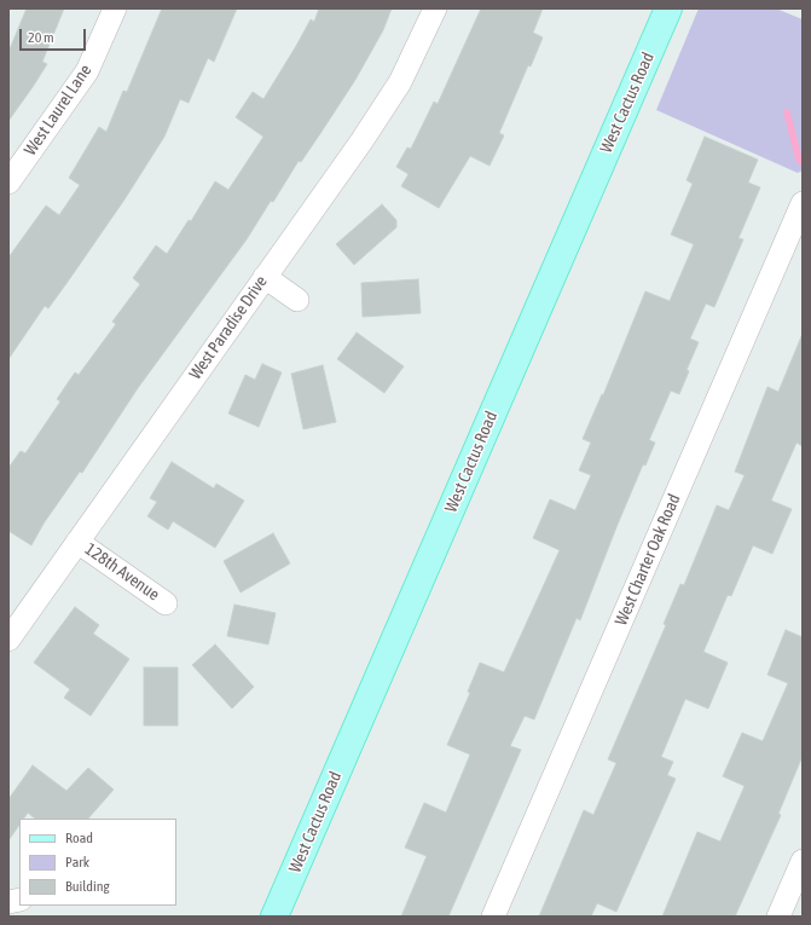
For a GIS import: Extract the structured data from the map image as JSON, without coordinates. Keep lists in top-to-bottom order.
{
  "streets": {
    "main road": ["West Cactus Road"],
    "street": [
      "West Laurel Lane",
      "West Paradise Drive",
      "West Charter Oak Road",
      "128th Avenue"
    ]
  },
  "crossings": [
    ["West Paradise Drive", "128th Avenue"]
  ],
  "legend": ["Road", "Park", "Building"],
  "scale_bar": "20 m"
}
